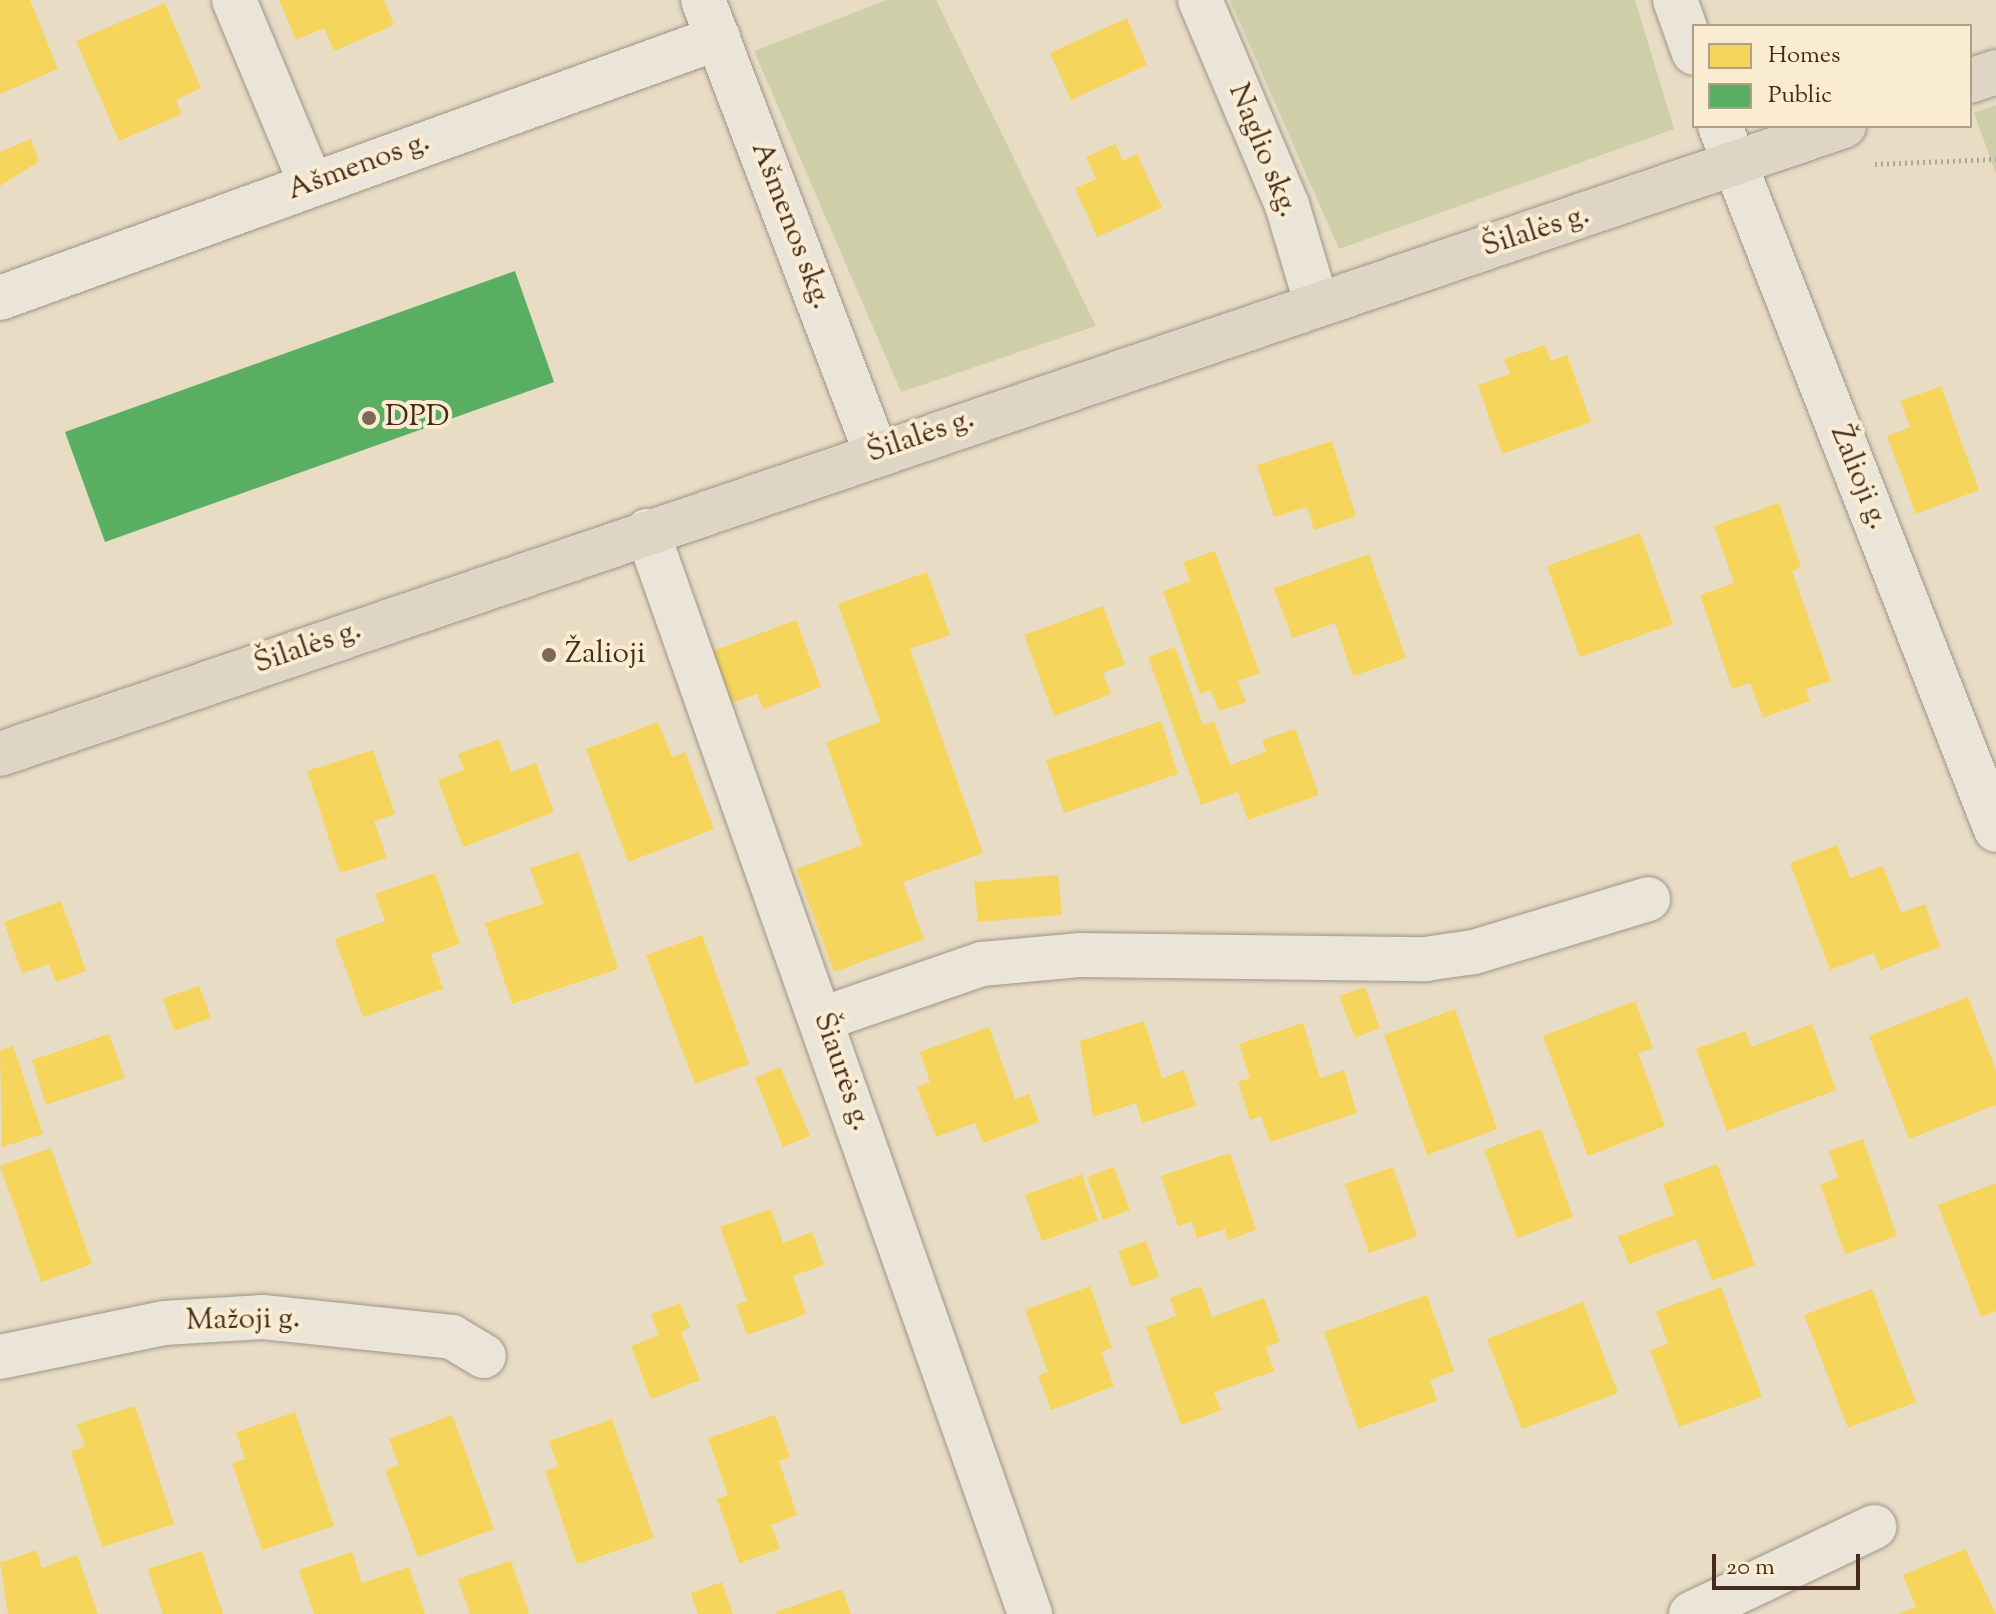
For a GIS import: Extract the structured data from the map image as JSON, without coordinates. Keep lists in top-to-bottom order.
{
  "streets": {
    "main road": ["Šilalės g."],
    "street": [
      "Naglio skg.",
      "Ašmenos g.",
      "Ašmenos skg.",
      "Žalioji g.",
      "Šiaurės g.",
      "Mažoji g."
    ]
  },
  "crossings": [
    ["Naglio skg.", "Šilalės g."],
    ["Ašmenos g.", "Ašmenos skg."],
    ["Ašmenos skg.", "Šilalės g."],
    ["Šilalės g.", "Žalioji g."],
    ["Šilalės g.", "Šiaurės g."]
  ],
  "places": ["DPD", "Žalioji"],
  "legend": ["Homes", "Public"],
  "scale_bar": "20 m"
}
